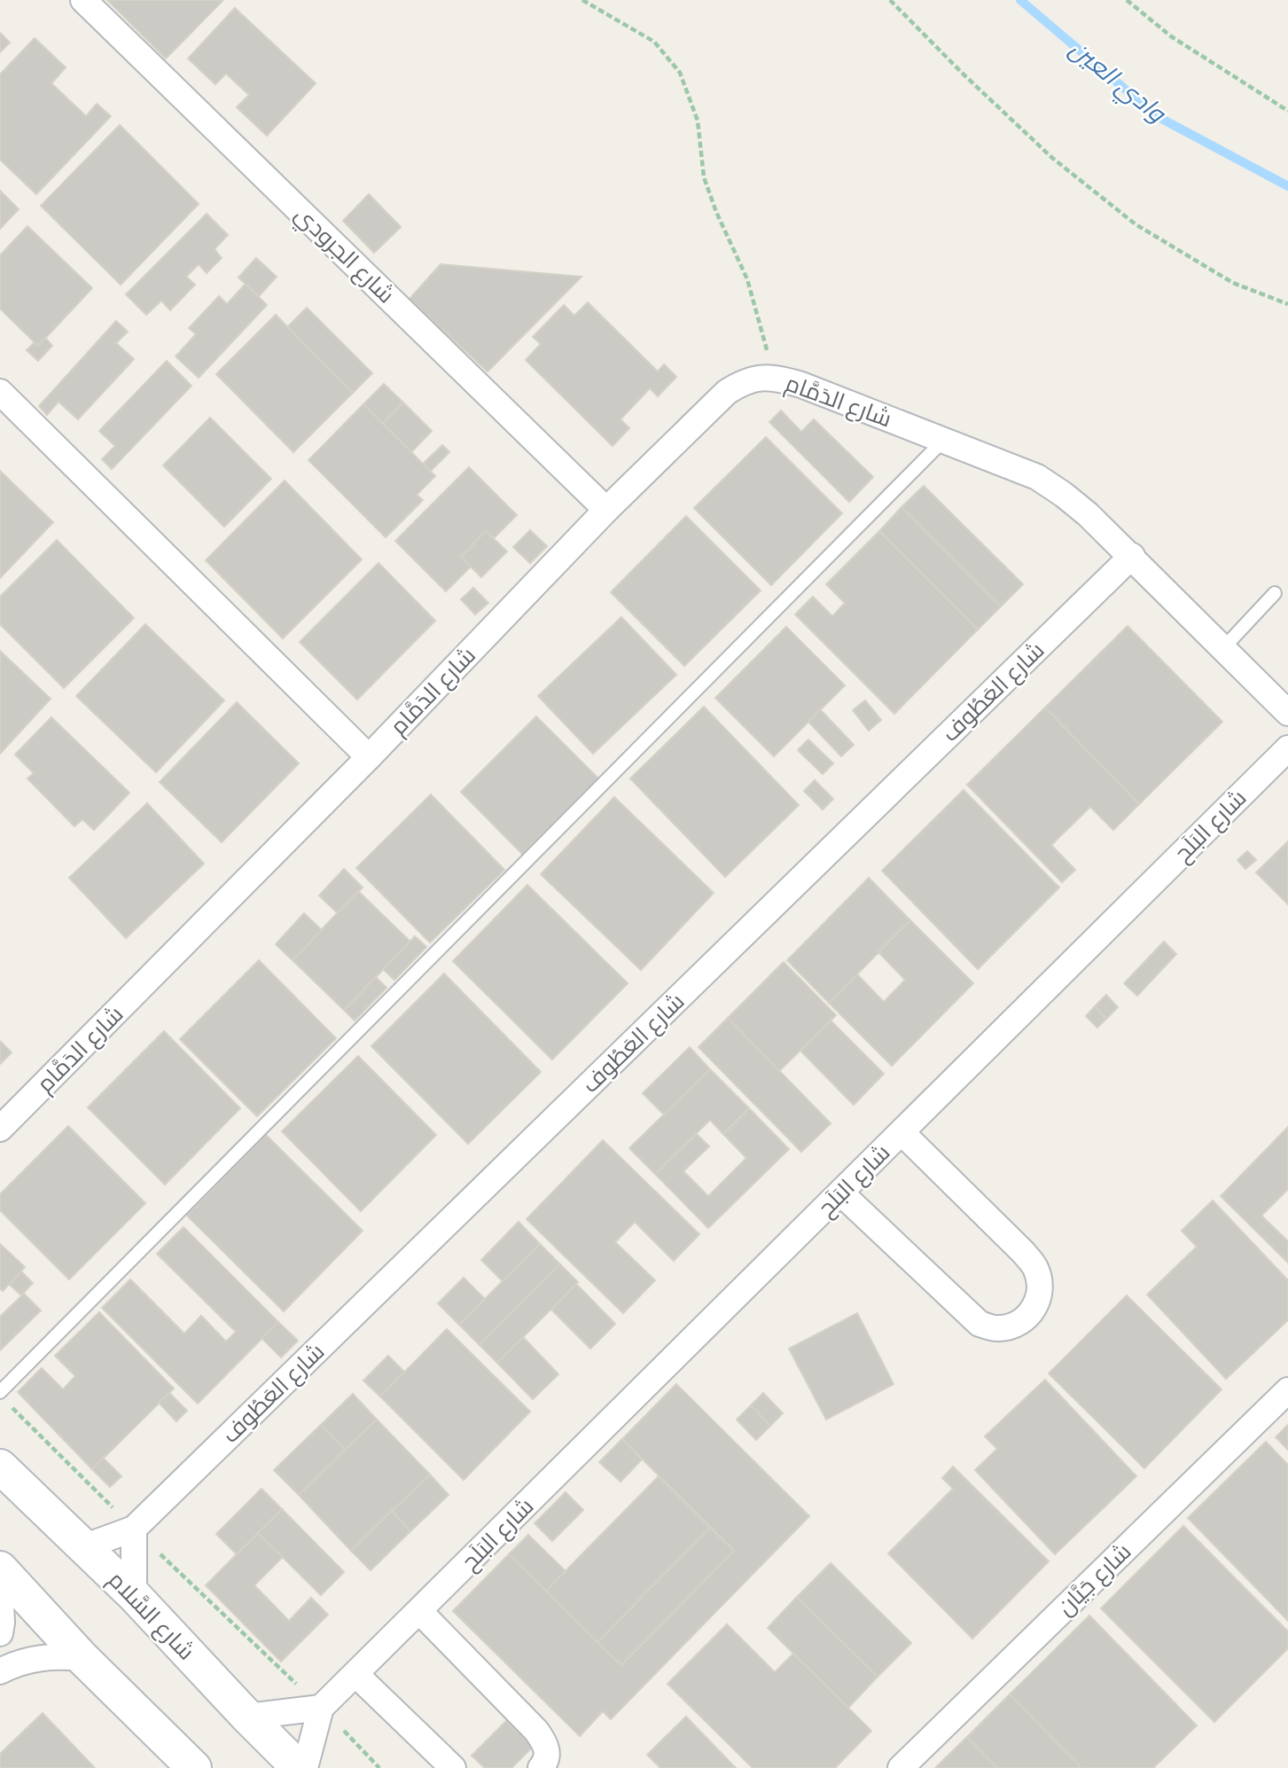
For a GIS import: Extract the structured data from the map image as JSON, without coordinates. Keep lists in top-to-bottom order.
{
  "streets": {
    "street": [
      "شارع الجرودي",
      "شارع الدَمَّام",
      "شارع العَطُوف",
      "شارع البَلَح",
      "شارع جَيَّان",
      "شارع السَّلام"
    ]
  },
  "crossings": [
    ["شارع الجرودي", "شارع الدَمَّام"],
    ["شارع الدَمَّام", "شارع العَطُوف"],
    ["شارع العَطُوف", "شارع السَّلام"]
  ],
  "water": ["وادي العين"]
}
